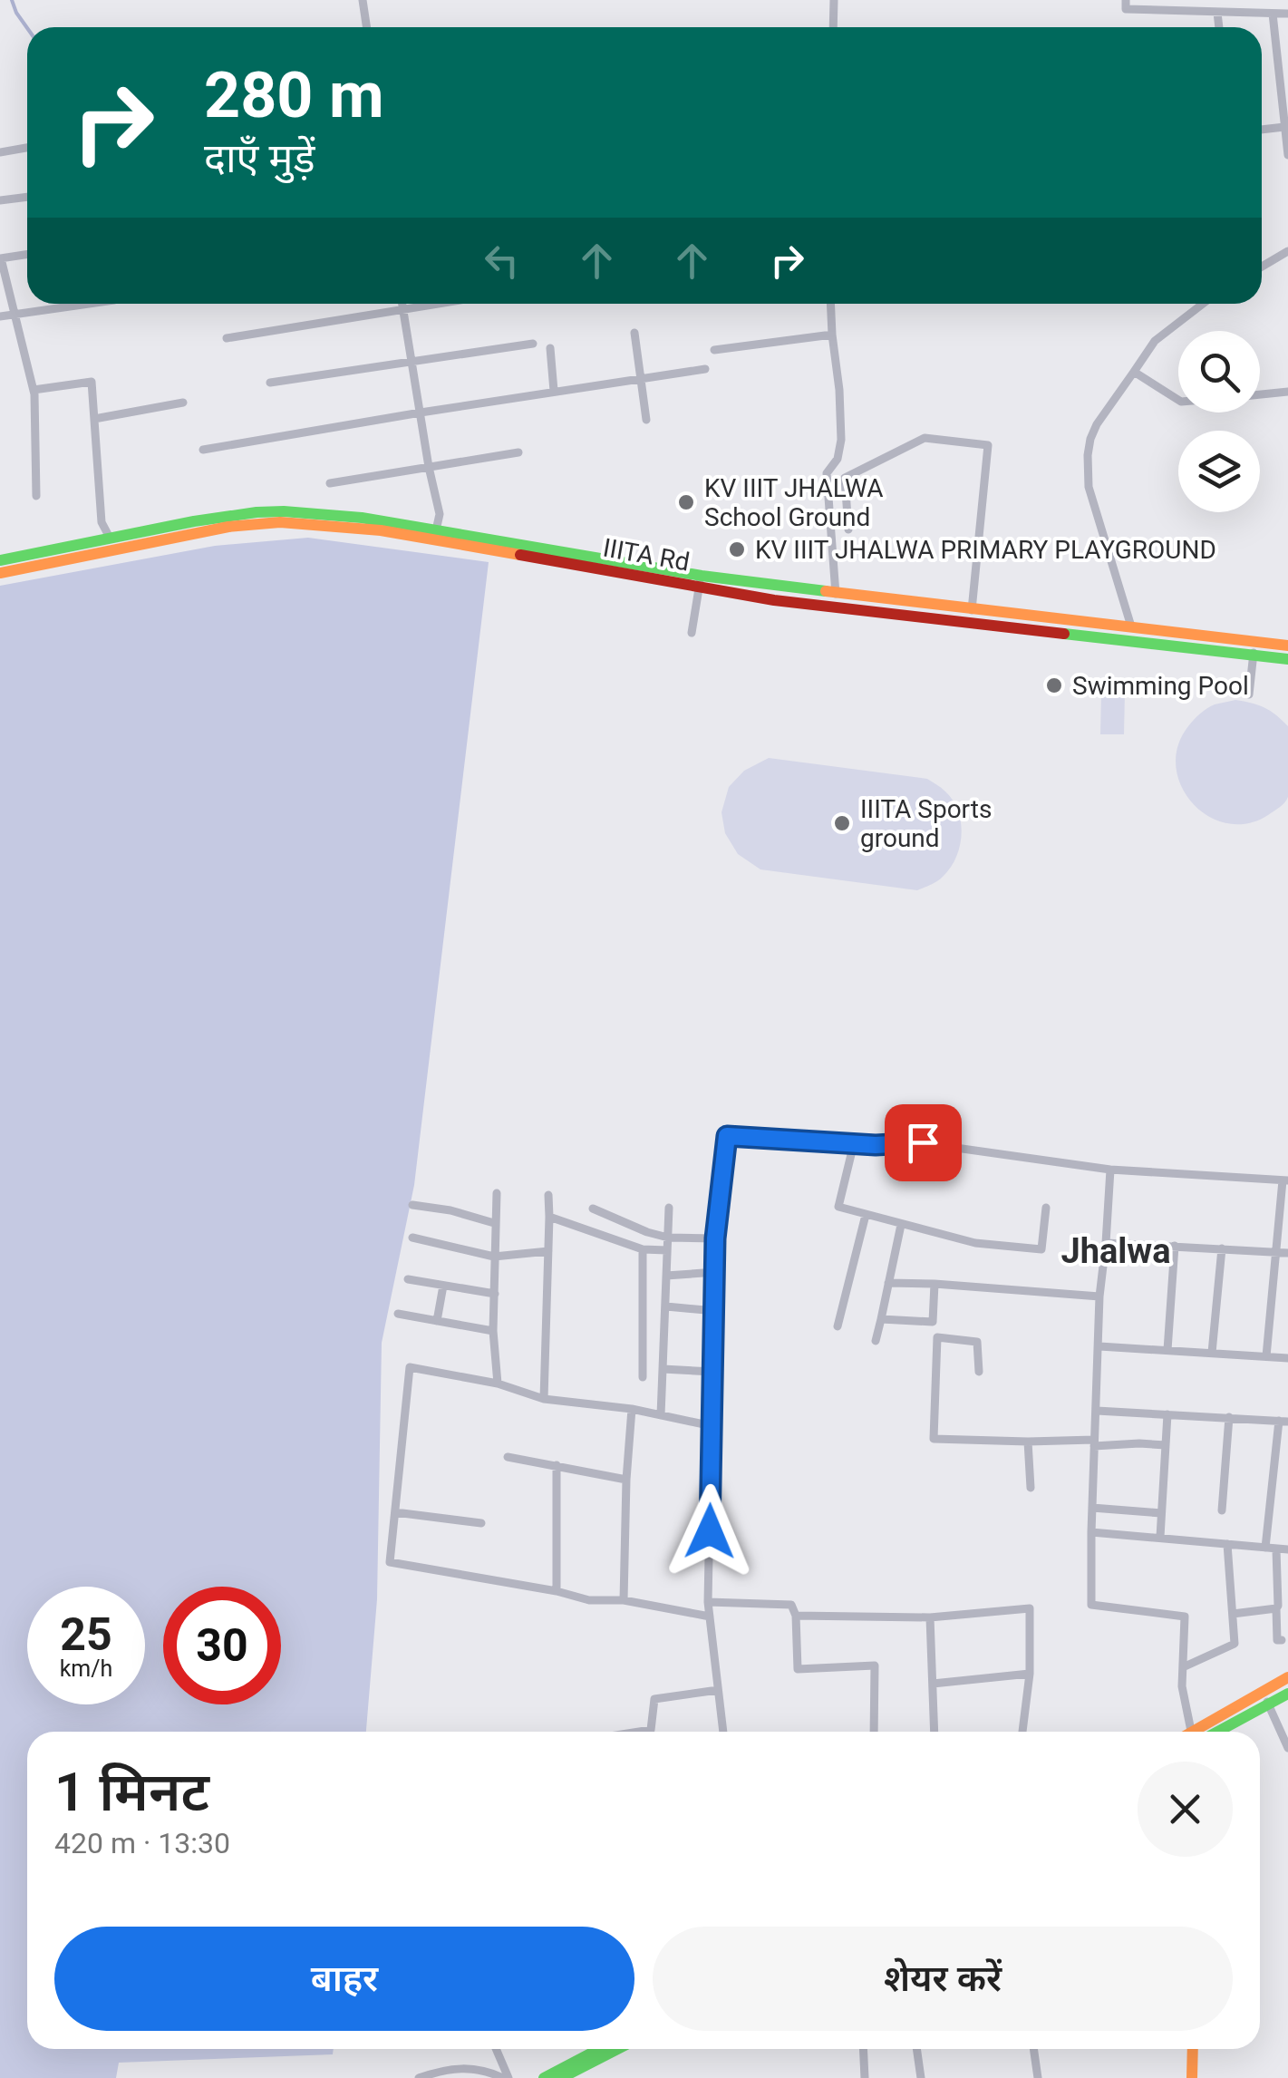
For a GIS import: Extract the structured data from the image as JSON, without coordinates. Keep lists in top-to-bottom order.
{
  "streets": {
    "main road": ["IIITA Rd"]
  },
  "districts": ["Jhalwa"],
  "places": [
    "KV IIIT JHALWA School Ground",
    "KV IIIT JHALWA PRIMARY PLAYGROUND",
    "Swimming Pool",
    "IIITA Sports ground"
  ],
  "page": {
    "turn": ["280 m", "दाएँ मुड़ें"],
    "speed": "25 km/h",
    "limit": "30",
    "heading": ["1 मिनट", "420 m · 13:30"],
    "buttons": ["बाहर", "शेयर करें"]
  }
}
